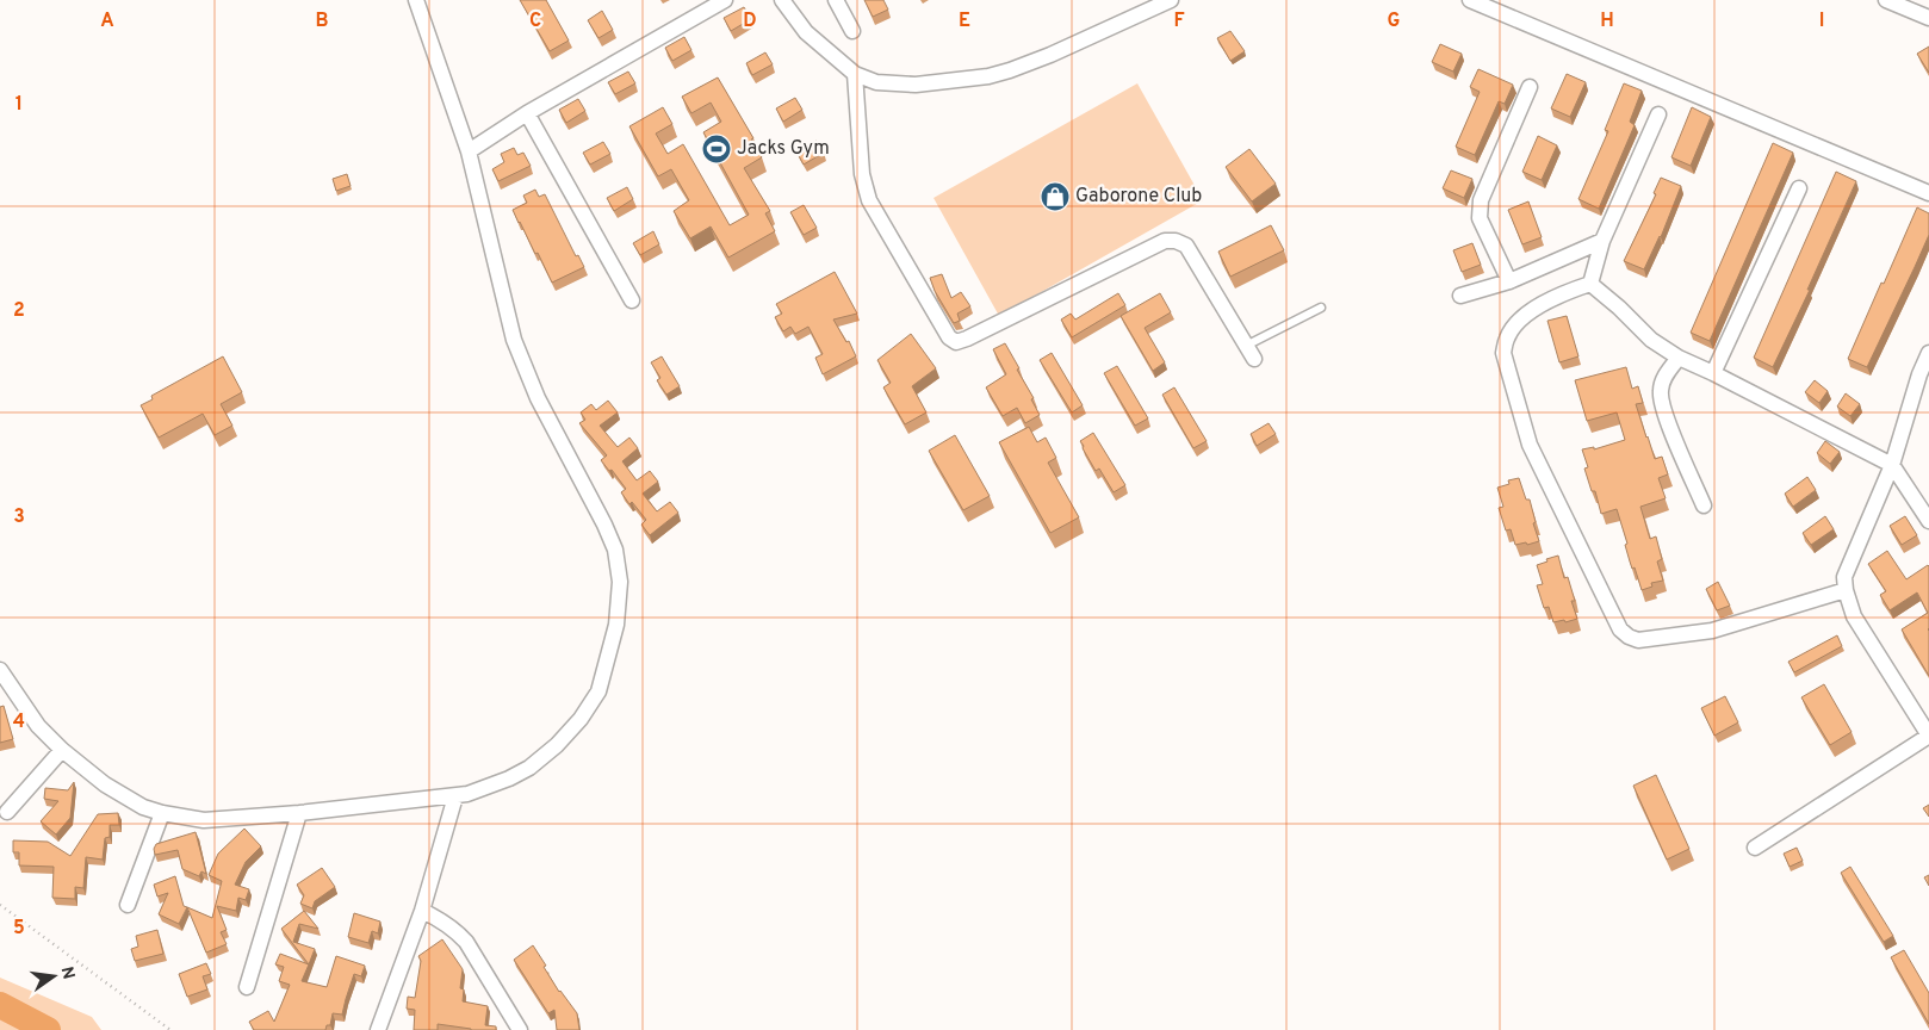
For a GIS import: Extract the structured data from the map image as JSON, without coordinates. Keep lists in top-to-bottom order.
{
  "places": {
    "sports": ["Jacks Gym"],
    "shop": ["Gaborone Club"]
  },
  "north": "right",
  "grid": {
    "columns": [
      "A",
      "B",
      "C",
      "D",
      "E",
      "F",
      "G",
      "H",
      "I"
    ],
    "rows": [
      "1",
      "2",
      "3",
      "4",
      "5"
    ]
  }
}
